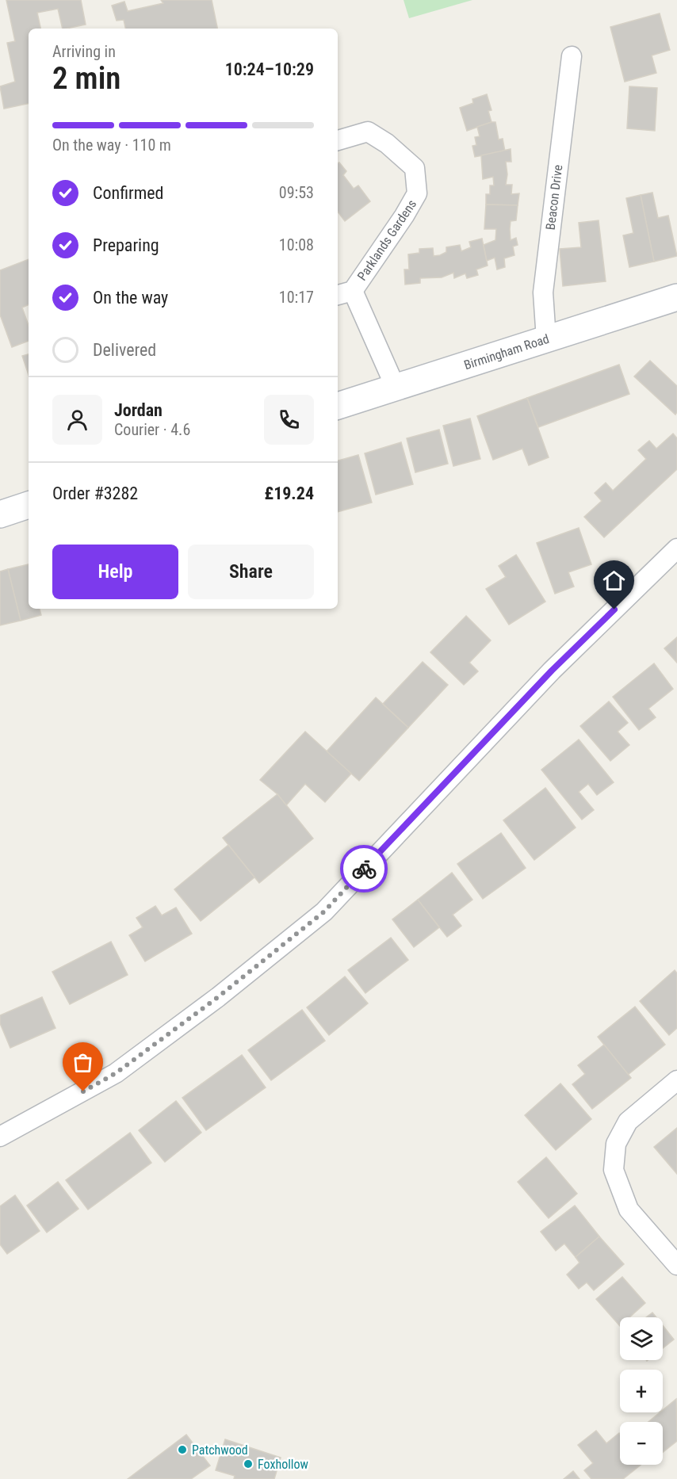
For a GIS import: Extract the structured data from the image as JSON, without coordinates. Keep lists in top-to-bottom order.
{
  "streets": {
    "street": ["Beacon Drive", "Parklands Gardens", "Birmingham Road"]
  },
  "crossings": [
    ["Beacon Drive", "Birmingham Road"],
    ["Parklands Gardens", "Birmingham Road"]
  ],
  "places": ["Patchwood", "Foxhollow"],
  "page": {
    "heading": ["2 min", "Arriving in", "10:24–10:29"],
    "panel": [
      "Jordan",
      "Courier · 4.6",
      "Order #3282",
      "£19.24"
    ],
    "bar": "On the way · 110 m",
    "list": [
      ["Confirmed", "09:53"],
      ["Preparing", "10:08"],
      ["On the way", "10:17"],
      "Delivered"
    ],
    "buttons": ["Help", "Share"],
    "map_buttons": ["+", "−"]
  }
}
